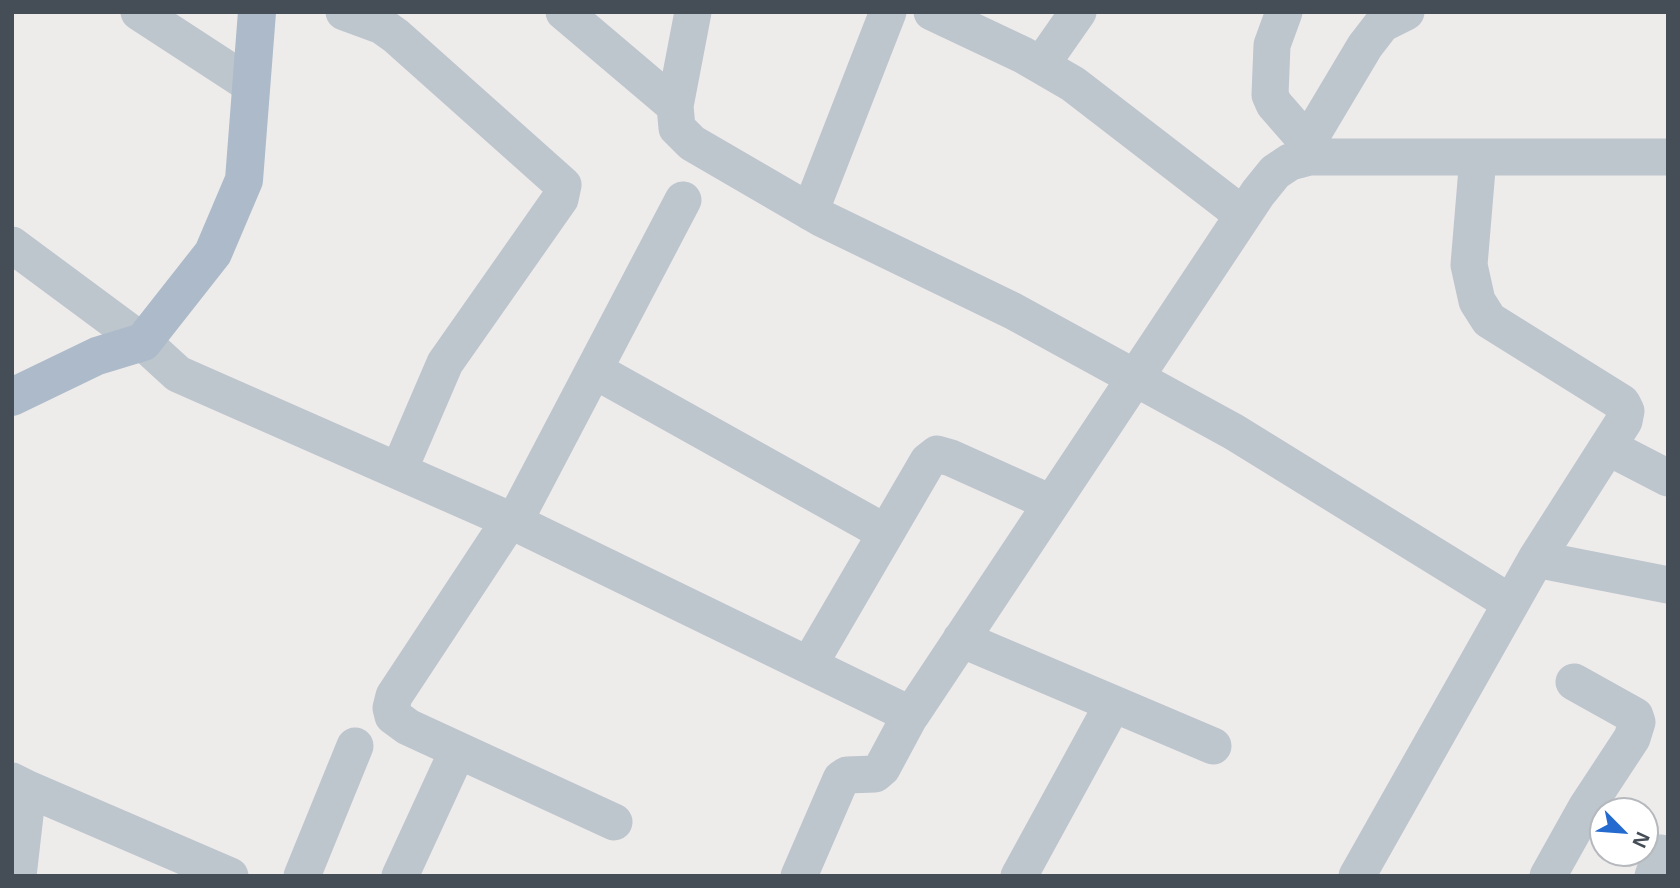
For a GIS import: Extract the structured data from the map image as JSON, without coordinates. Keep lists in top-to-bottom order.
{
  "north": "bottom right"
}
